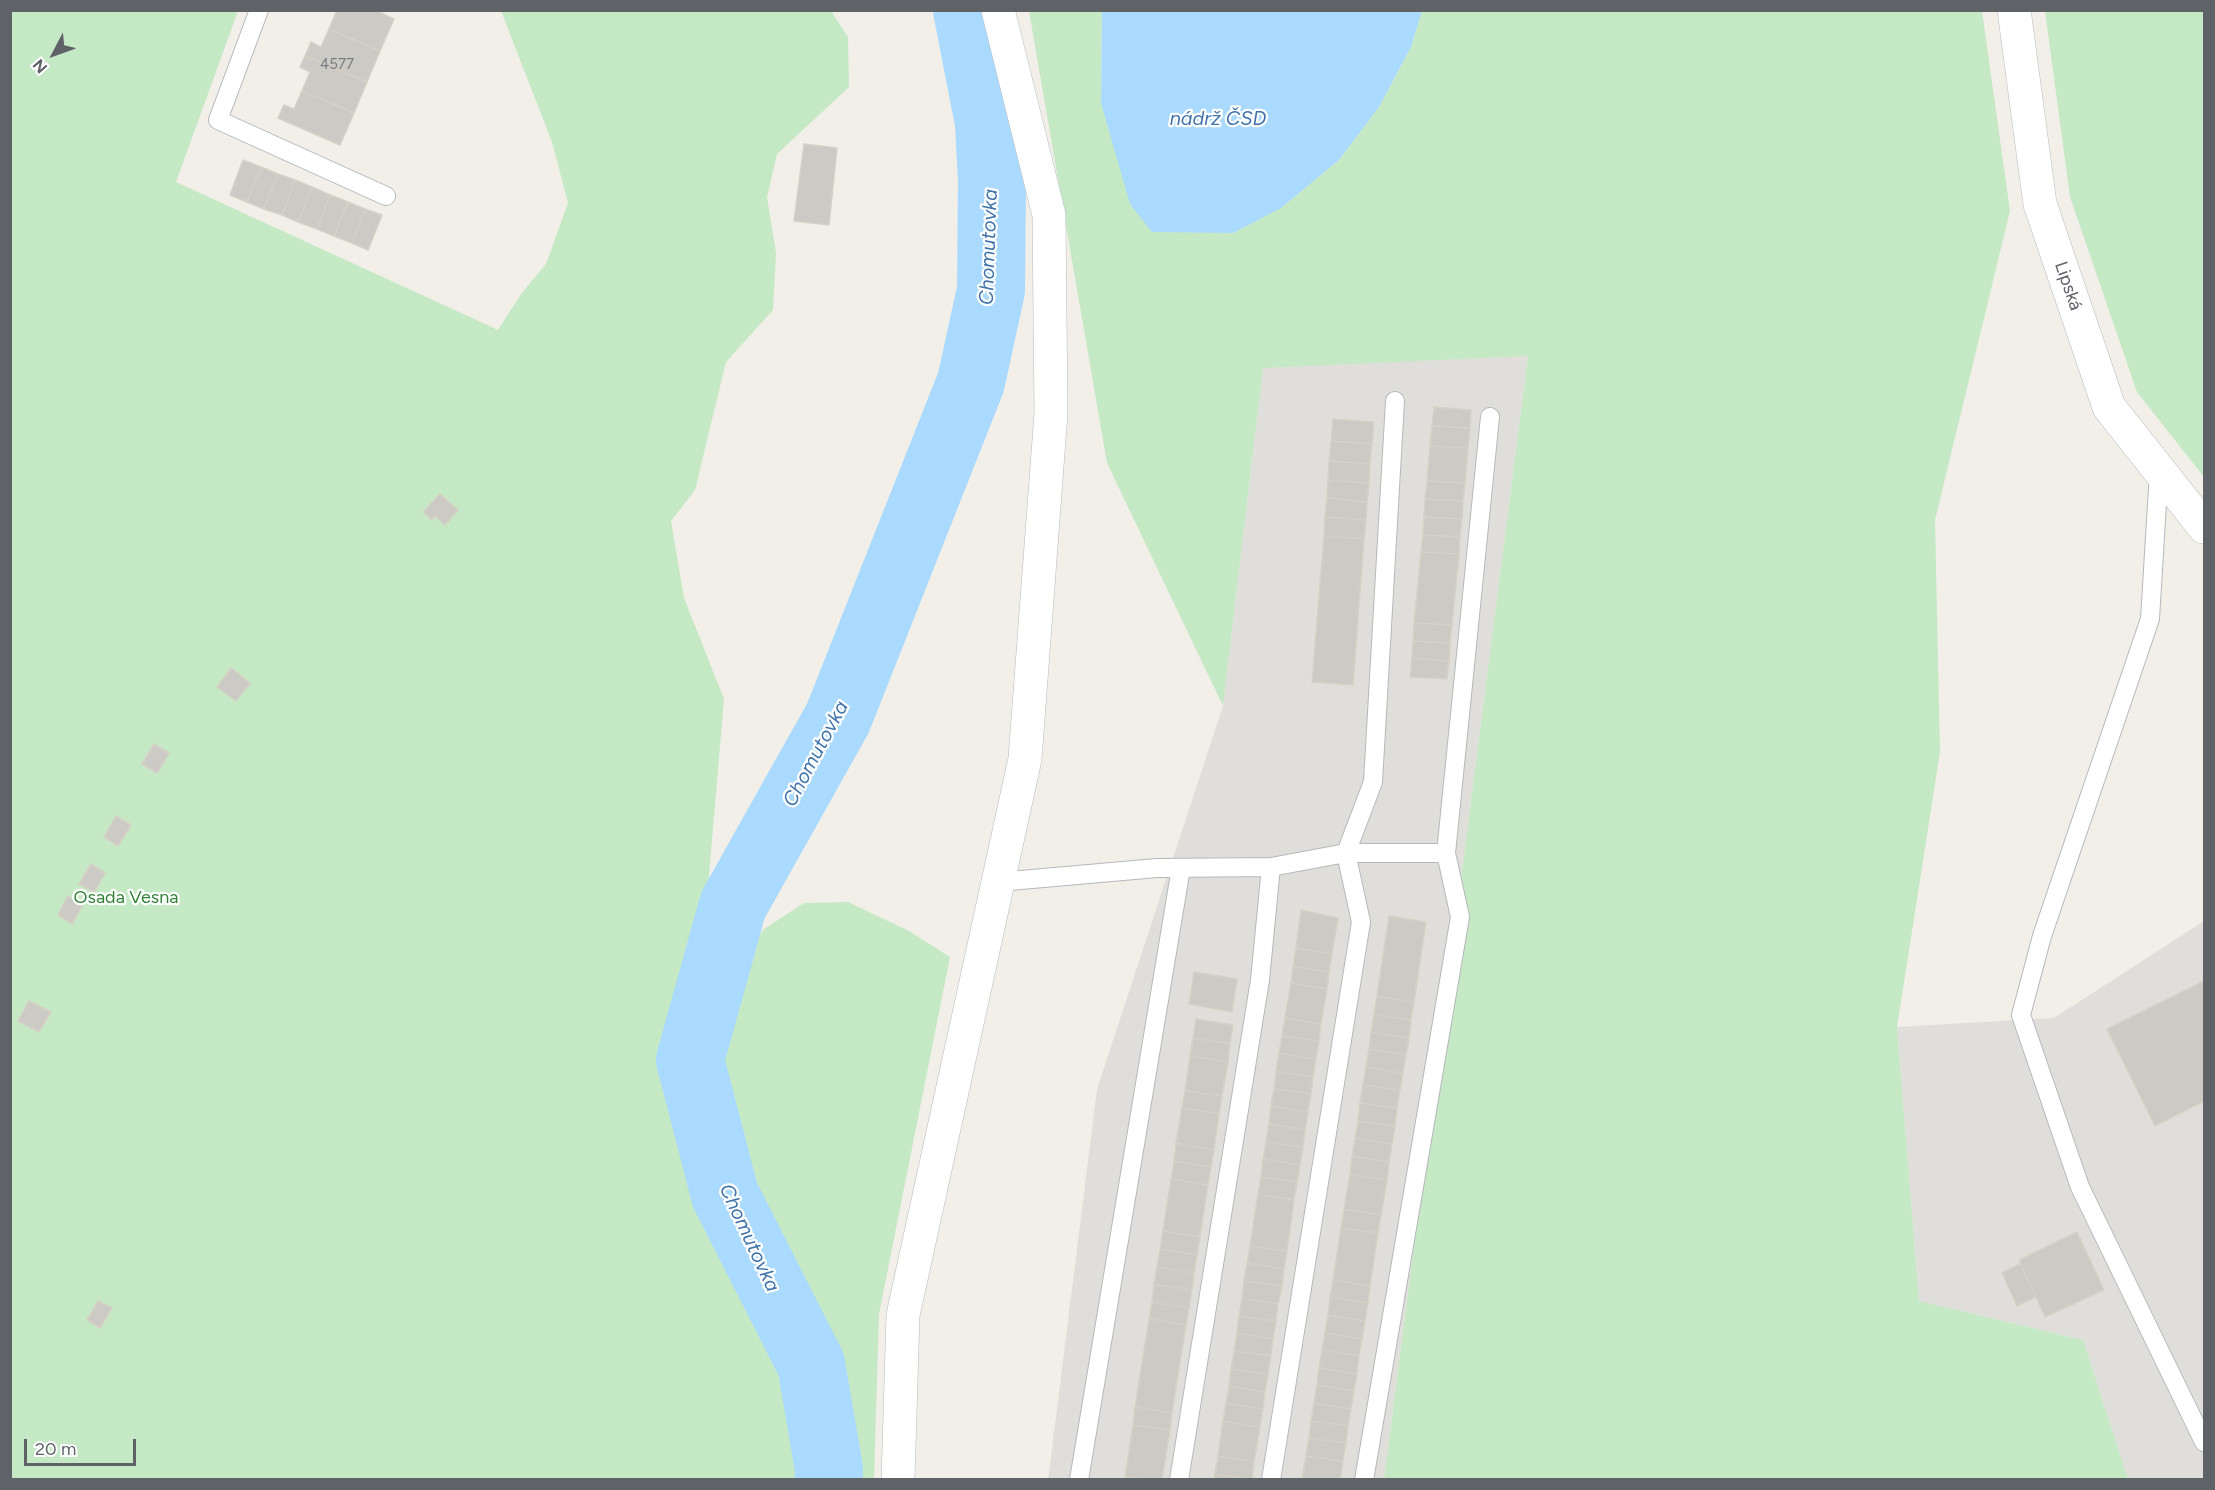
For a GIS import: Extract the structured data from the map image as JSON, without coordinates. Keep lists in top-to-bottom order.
{
  "streets": {
    "street": ["Lipská"]
  },
  "water": ["nádrž ČSD", "Chomutovka"],
  "parks": ["Osada Vesna"],
  "house_numbers": ["4577"],
  "scale_bar": "20 m",
  "north": "bottom left"
}
